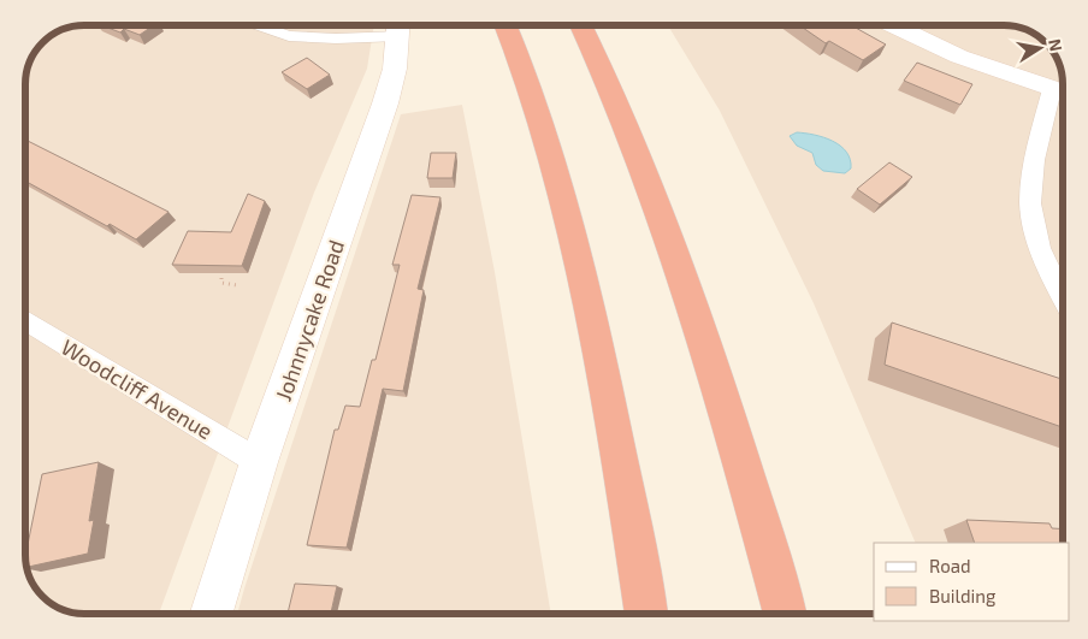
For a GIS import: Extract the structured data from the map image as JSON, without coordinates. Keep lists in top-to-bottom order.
{
  "streets": {
    "street": ["Johnnycake Road", "Woodcliff Avenue"]
  },
  "crossings": [
    ["Johnnycake Road", "Woodcliff Avenue"]
  ],
  "legend": ["Road", "Building"],
  "north": "right"
}
